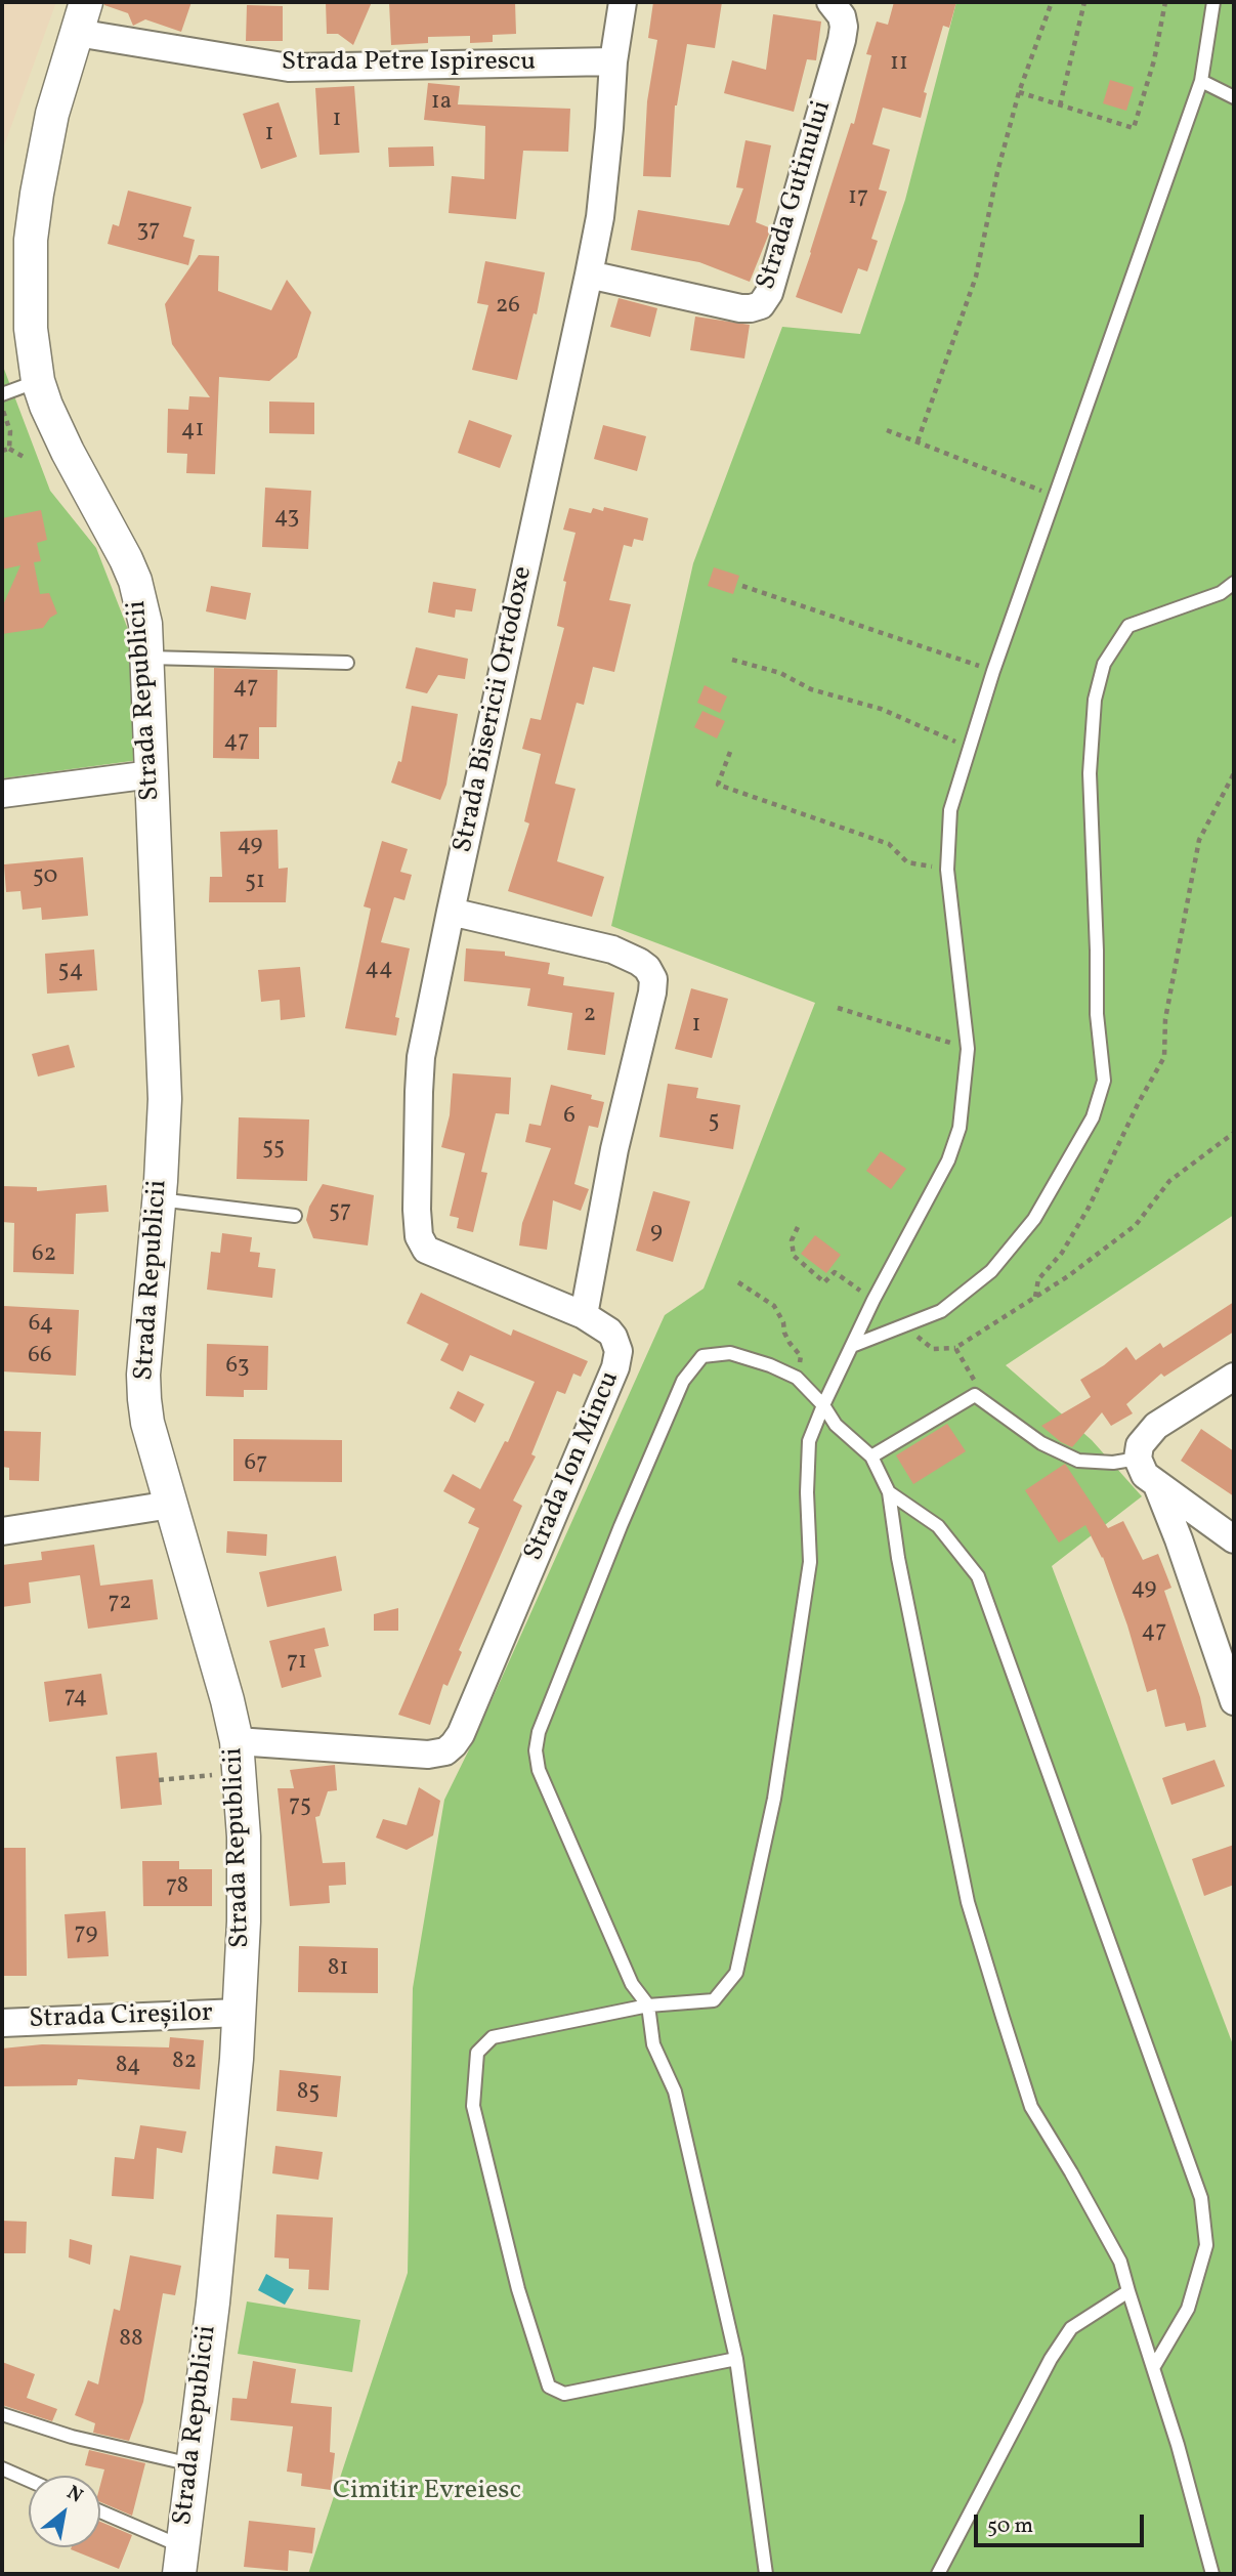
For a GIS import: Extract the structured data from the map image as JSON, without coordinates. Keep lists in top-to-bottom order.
{
  "streets": {
    "street": [
      "Strada Petre Ispirescu",
      "Strada Gutinului",
      "Strada Republicii",
      "Strada Bisericii Ortodoxe",
      "Strada Ion Mincu",
      "Strada Cireșilor"
    ]
  },
  "crossings": [
    ["Strada Petre Ispirescu", "Strada Republicii"],
    ["Strada Petre Ispirescu", "Strada Bisericii Ortodoxe"],
    ["Strada Gutinului", "Strada Bisericii Ortodoxe"],
    ["Strada Republicii", "Strada Ion Mincu"],
    ["Strada Republicii", "Strada Cireșilor"],
    ["Strada Bisericii Ortodoxe", "Strada Ion Mincu"]
  ],
  "parks": ["Cimitir Evreiesc"],
  "house_numbers": [
    "11",
    "1a",
    "1",
    "1",
    "17",
    "37",
    "26",
    "41",
    "43",
    "47",
    "47",
    "49",
    "50",
    "51",
    "44",
    "54",
    "2",
    "1",
    "6",
    "5",
    "55",
    "57",
    "9",
    "62",
    "64",
    "66",
    "63",
    "67",
    "49",
    "72",
    "47",
    "71",
    "74",
    "75",
    "78",
    "79",
    "81",
    "82",
    "84",
    "85",
    "88"
  ],
  "scale_bar": "50 m",
  "north": "top right"
}
